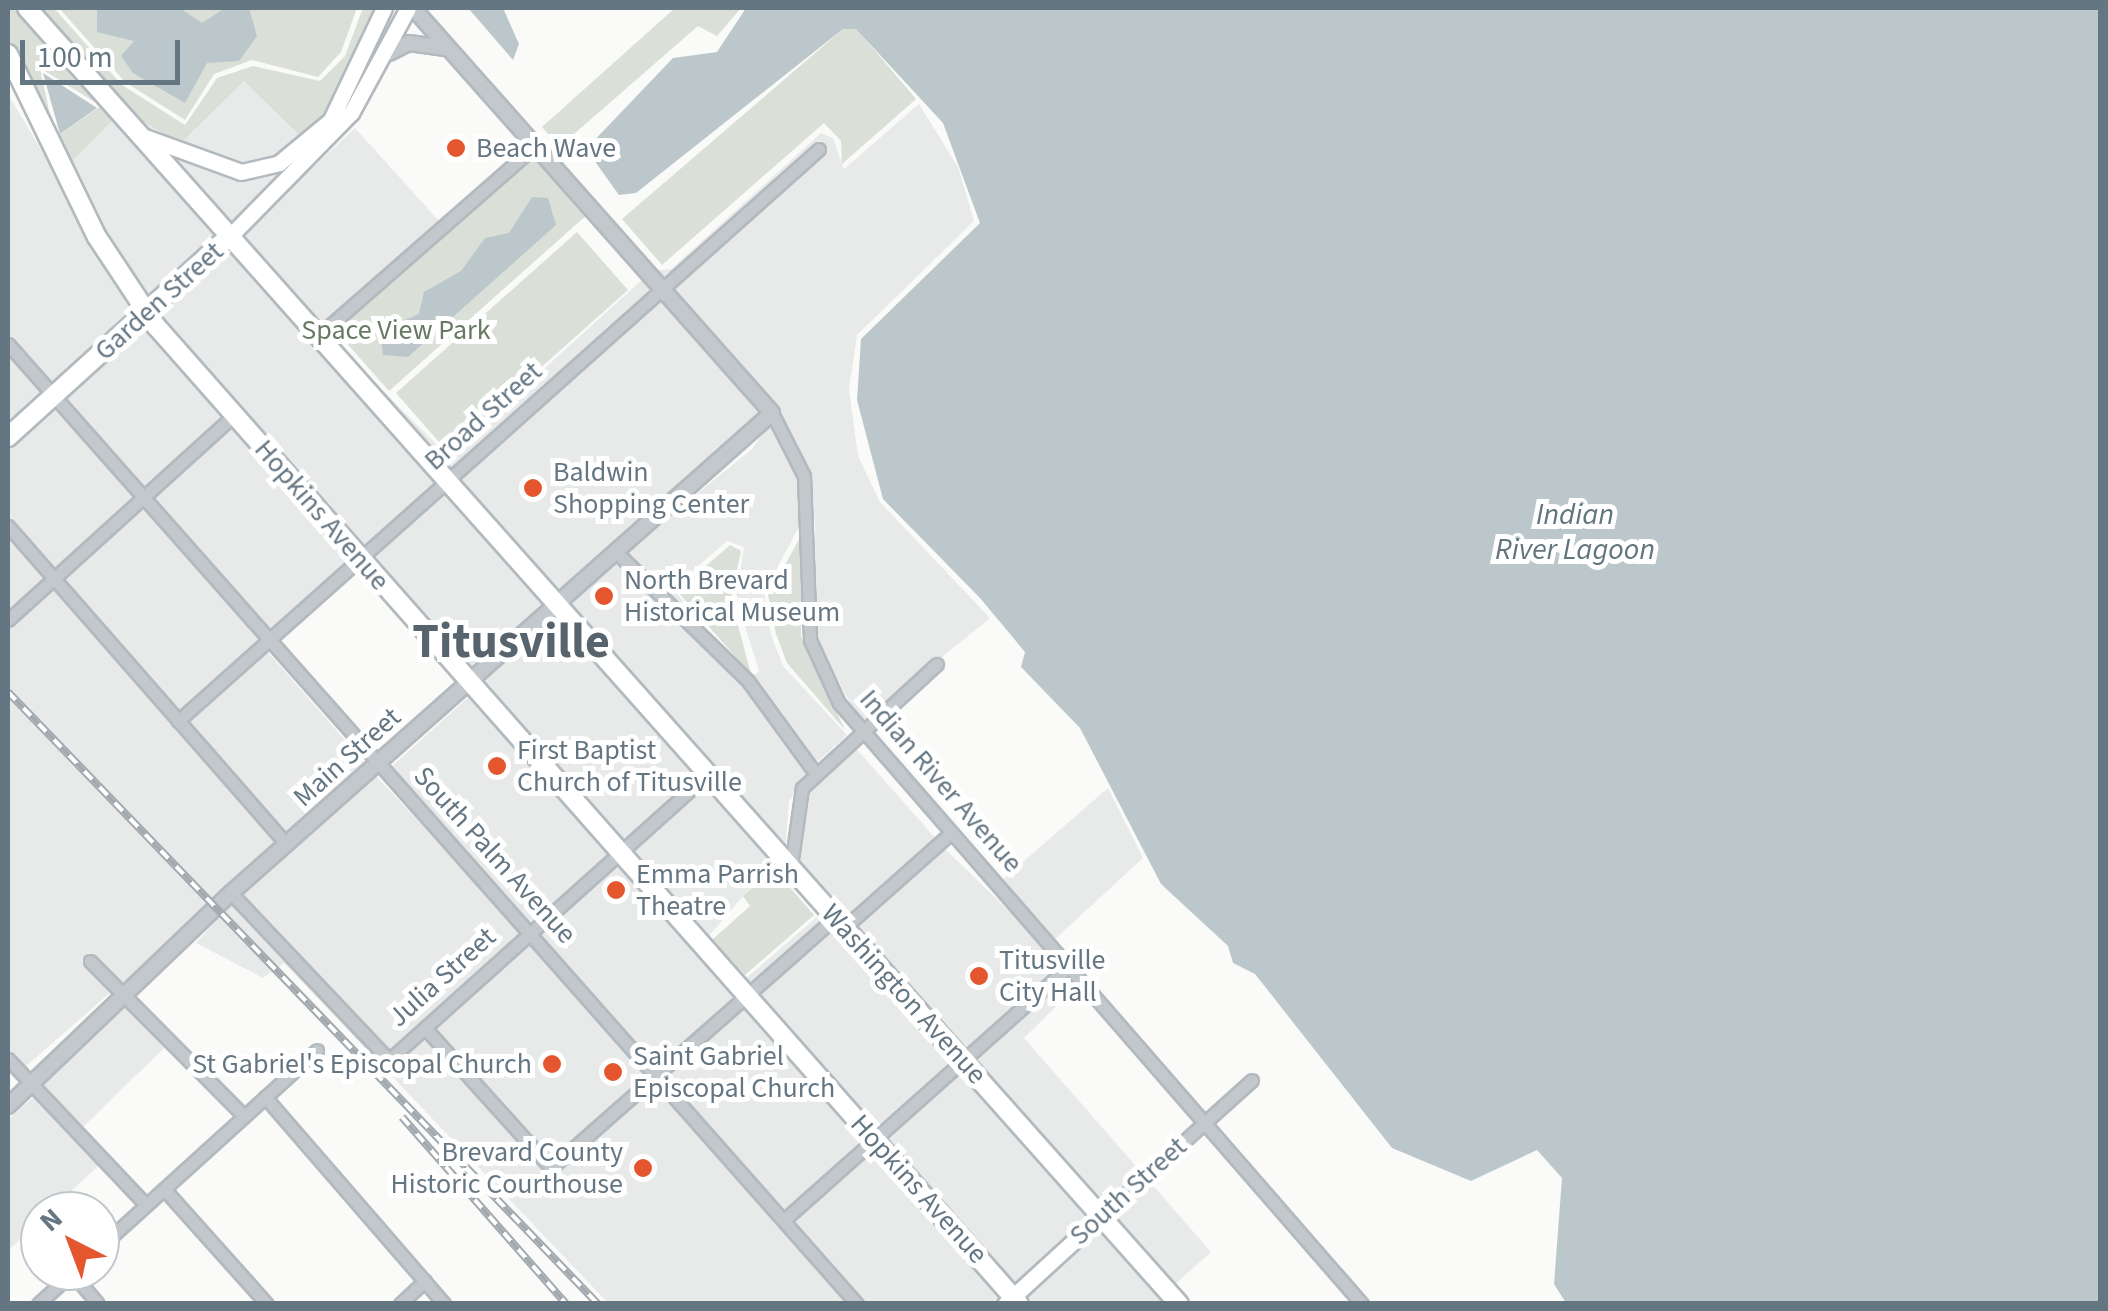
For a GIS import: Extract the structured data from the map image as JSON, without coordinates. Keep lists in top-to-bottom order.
{
  "streets": {
    "main road": [
      "Garden Street",
      "Hopkins Avenue",
      "Washington Avenue",
      "South Street"
    ],
    "street": [
      "Broad Street",
      "Main Street",
      "Indian River Avenue",
      "South Palm Avenue",
      "Julia Street"
    ]
  },
  "crossings": [
    ["Garden Street", "Hopkins Avenue"],
    ["Garden Street", "Indian River Avenue"],
    ["Garden Street", "South Palm Avenue"],
    ["Garden Street", "Washington Avenue"],
    ["Broad Street", "Hopkins Avenue"],
    ["Broad Street", "Indian River Avenue"],
    ["Broad Street", "South Palm Avenue"],
    ["Broad Street", "Washington Avenue"],
    ["Hopkins Avenue", "Main Street"],
    ["Hopkins Avenue", "Julia Street"],
    ["Hopkins Avenue", "South Street"],
    ["Main Street", "Indian River Avenue"],
    ["Main Street", "South Palm Avenue"],
    ["Main Street", "Julia Street"],
    ["Main Street", "Washington Avenue"],
    ["Indian River Avenue", "South Street"],
    ["South Palm Avenue", "Julia Street"],
    ["Julia Street", "Washington Avenue"],
    ["Washington Avenue", "South Street"]
  ],
  "districts": ["Titusville"],
  "water": ["Indian River Lagoon"],
  "parks": ["Space View Park"],
  "places": [
    "Beach Wave",
    "Baldwin Shopping Center",
    "North Brevard Historical Museum",
    "First Baptist Church of Titusville",
    "Emma Parrish Theatre",
    "Titusville City Hall",
    "St Gabriel's Episcopal Church",
    "Saint Gabriel Episcopal Church",
    "Brevard County Historic Courthouse"
  ],
  "scale_bar": "100 m",
  "north": "top left"
}
